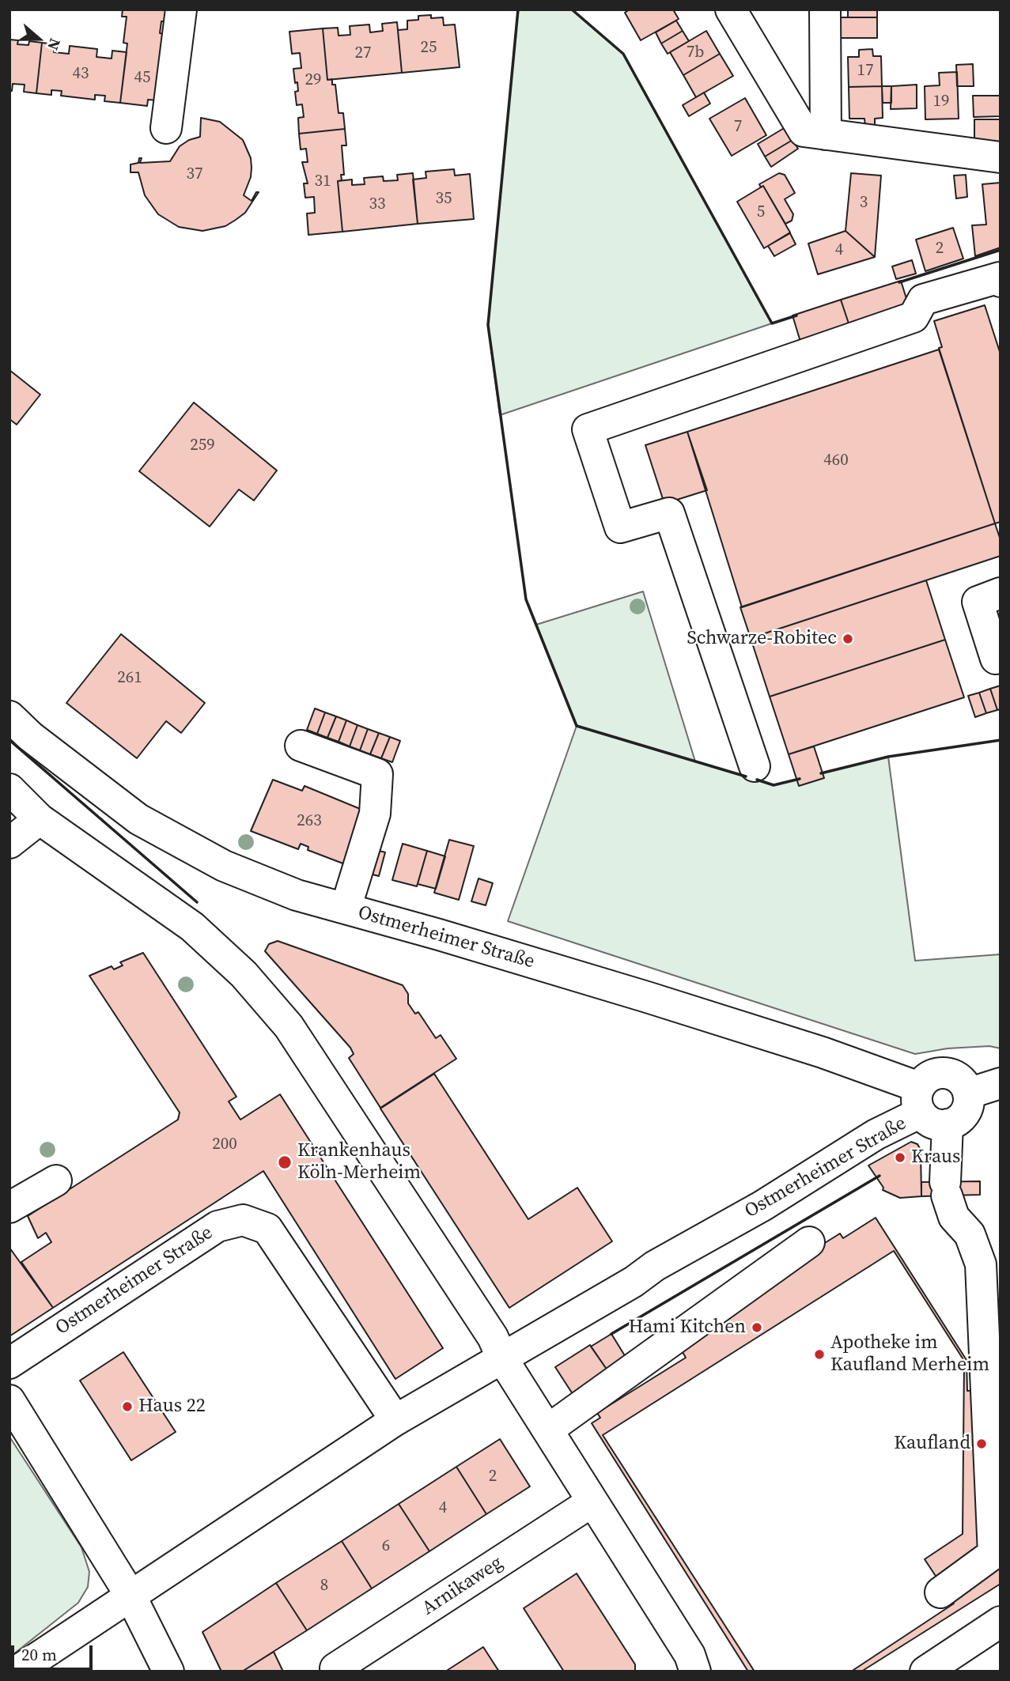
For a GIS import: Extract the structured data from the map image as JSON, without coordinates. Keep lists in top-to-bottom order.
{
  "streets": {
    "street": ["Ostmerheimer Straße", "Arnikaweg"]
  },
  "places": [
    "Schwarze-Robitec",
    "Kraus",
    "Krankenhaus Köln-Merheim",
    "Hami Kitchen",
    "Apotheke im Kaufland Merheim",
    "Haus 22",
    "Kaufland"
  ],
  "house_numbers": [
    "25",
    "7b",
    "27",
    "17",
    "43",
    "45",
    "29",
    "19",
    "7",
    "37",
    "31",
    "35",
    "3",
    "33",
    "5",
    "2",
    "4",
    "259",
    "460",
    "261",
    "263",
    "200",
    "2",
    "4",
    "6",
    "8"
  ],
  "scale_bar": "20 m",
  "north": "right"
}
